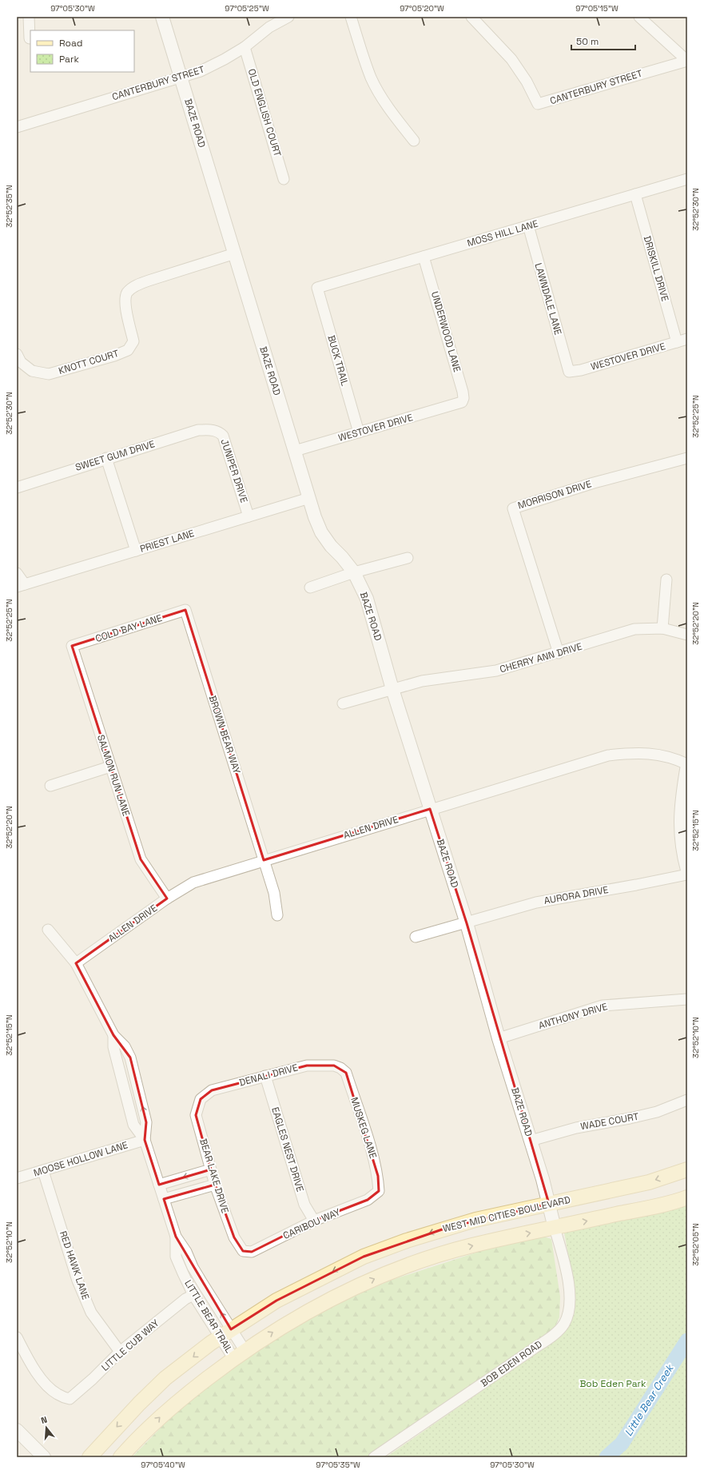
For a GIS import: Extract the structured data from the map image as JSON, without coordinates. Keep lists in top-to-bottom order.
{
  "streets": {
    "main road": ["WEST MID CITIES BOULEVARD"],
    "street": [
      "CANTERBURY STREET",
      "OLD ENGLISH COURT",
      "BAZE ROAD",
      "MOSS HILL LANE",
      "DRISKILL DRIVE",
      "LAWNDALE LANE",
      "UNDERWOOD LANE",
      "WESTOVER DRIVE",
      "BUCK TRAIL",
      "KNOTT COURT",
      "SWEET GUM DRIVE",
      "JUNIPER DRIVE",
      "MORRISON DRIVE",
      "PRIEST LANE",
      "COLD BAY LANE",
      "CHERRY ANN DRIVE",
      "BROWN BEAR WAY",
      "SALMON RUN LANE",
      "ALLEN DRIVE",
      "AURORA DRIVE",
      "ANTHONY DRIVE",
      "DENALI DRIVE",
      "WADE COURT",
      "MUSKEG LANE",
      "EAGLES NEST DRIVE",
      "MOOSE HOLLOW LANE",
      "BEAR LAKE DRIVE",
      "CARIBOU WAY",
      "RED HAWK LANE",
      "LITTLE BEAR TRAIL",
      "LITTLE CUB WAY",
      "BOB EDEN ROAD"
    ]
  },
  "crossings": [
    ["CANTERBURY STREET", "OLD ENGLISH COURT"],
    ["CANTERBURY STREET", "BAZE ROAD"],
    ["BAZE ROAD", "WESTOVER DRIVE"],
    ["BAZE ROAD", "KNOTT COURT"],
    ["BAZE ROAD", "PRIEST LANE"],
    ["BAZE ROAD", "CHERRY ANN DRIVE"],
    ["BAZE ROAD", "ALLEN DRIVE"],
    ["BAZE ROAD", "AURORA DRIVE"],
    ["BAZE ROAD", "ANTHONY DRIVE"],
    ["BAZE ROAD", "WADE COURT"],
    ["BAZE ROAD", "WEST MID CITIES BOULEVARD"],
    ["BAZE ROAD", "BOB EDEN ROAD"],
    ["MOSS HILL LANE", "DRISKILL DRIVE"],
    ["MOSS HILL LANE", "LAWNDALE LANE"],
    ["MOSS HILL LANE", "UNDERWOOD LANE"],
    ["MOSS HILL LANE", "BUCK TRAIL"],
    ["DRISKILL DRIVE", "WESTOVER DRIVE"],
    ["LAWNDALE LANE", "WESTOVER DRIVE"],
    ["UNDERWOOD LANE", "WESTOVER DRIVE"],
    ["WESTOVER DRIVE", "BUCK TRAIL"],
    ["SWEET GUM DRIVE", "JUNIPER DRIVE"],
    ["JUNIPER DRIVE", "PRIEST LANE"],
    ["MORRISON DRIVE", "CHERRY ANN DRIVE"],
    ["COLD BAY LANE", "BROWN BEAR WAY"],
    ["COLD BAY LANE", "SALMON RUN LANE"],
    ["BROWN BEAR WAY", "ALLEN DRIVE"],
    ["SALMON RUN LANE", "ALLEN DRIVE"],
    ["DENALI DRIVE", "MUSKEG LANE"],
    ["DENALI DRIVE", "EAGLES NEST DRIVE"],
    ["DENALI DRIVE", "BEAR LAKE DRIVE"],
    ["MUSKEG LANE", "CARIBOU WAY"],
    ["EAGLES NEST DRIVE", "CARIBOU WAY"],
    ["MOOSE HOLLOW LANE", "RED HAWK LANE"],
    ["MOOSE HOLLOW LANE", "LITTLE BEAR TRAIL"],
    ["BEAR LAKE DRIVE", "CARIBOU WAY"],
    ["WEST MID CITIES BOULEVARD", "LITTLE BEAR TRAIL"],
    ["RED HAWK LANE", "LITTLE CUB WAY"],
    ["LITTLE BEAR TRAIL", "LITTLE CUB WAY"]
  ],
  "water": ["Little Bear Creek"],
  "parks": ["Bob Eden Park"],
  "legend": ["Road", "Park"],
  "scale_bar": "50 m",
  "north": "top",
  "coordinates": [
    "97°05'30\"W",
    "97°05'25\"W",
    "97°05'20\"W",
    "97°05'15\"W",
    "32°52'35\"N",
    "32°52'30\"N",
    "32°52'25\"N",
    "32°52'20\"N",
    "32°52'15\"N",
    "32°52'10\"N",
    "32°52'05\"N",
    "97°05'40\"W",
    "97°05'35\"W"
  ]
}
